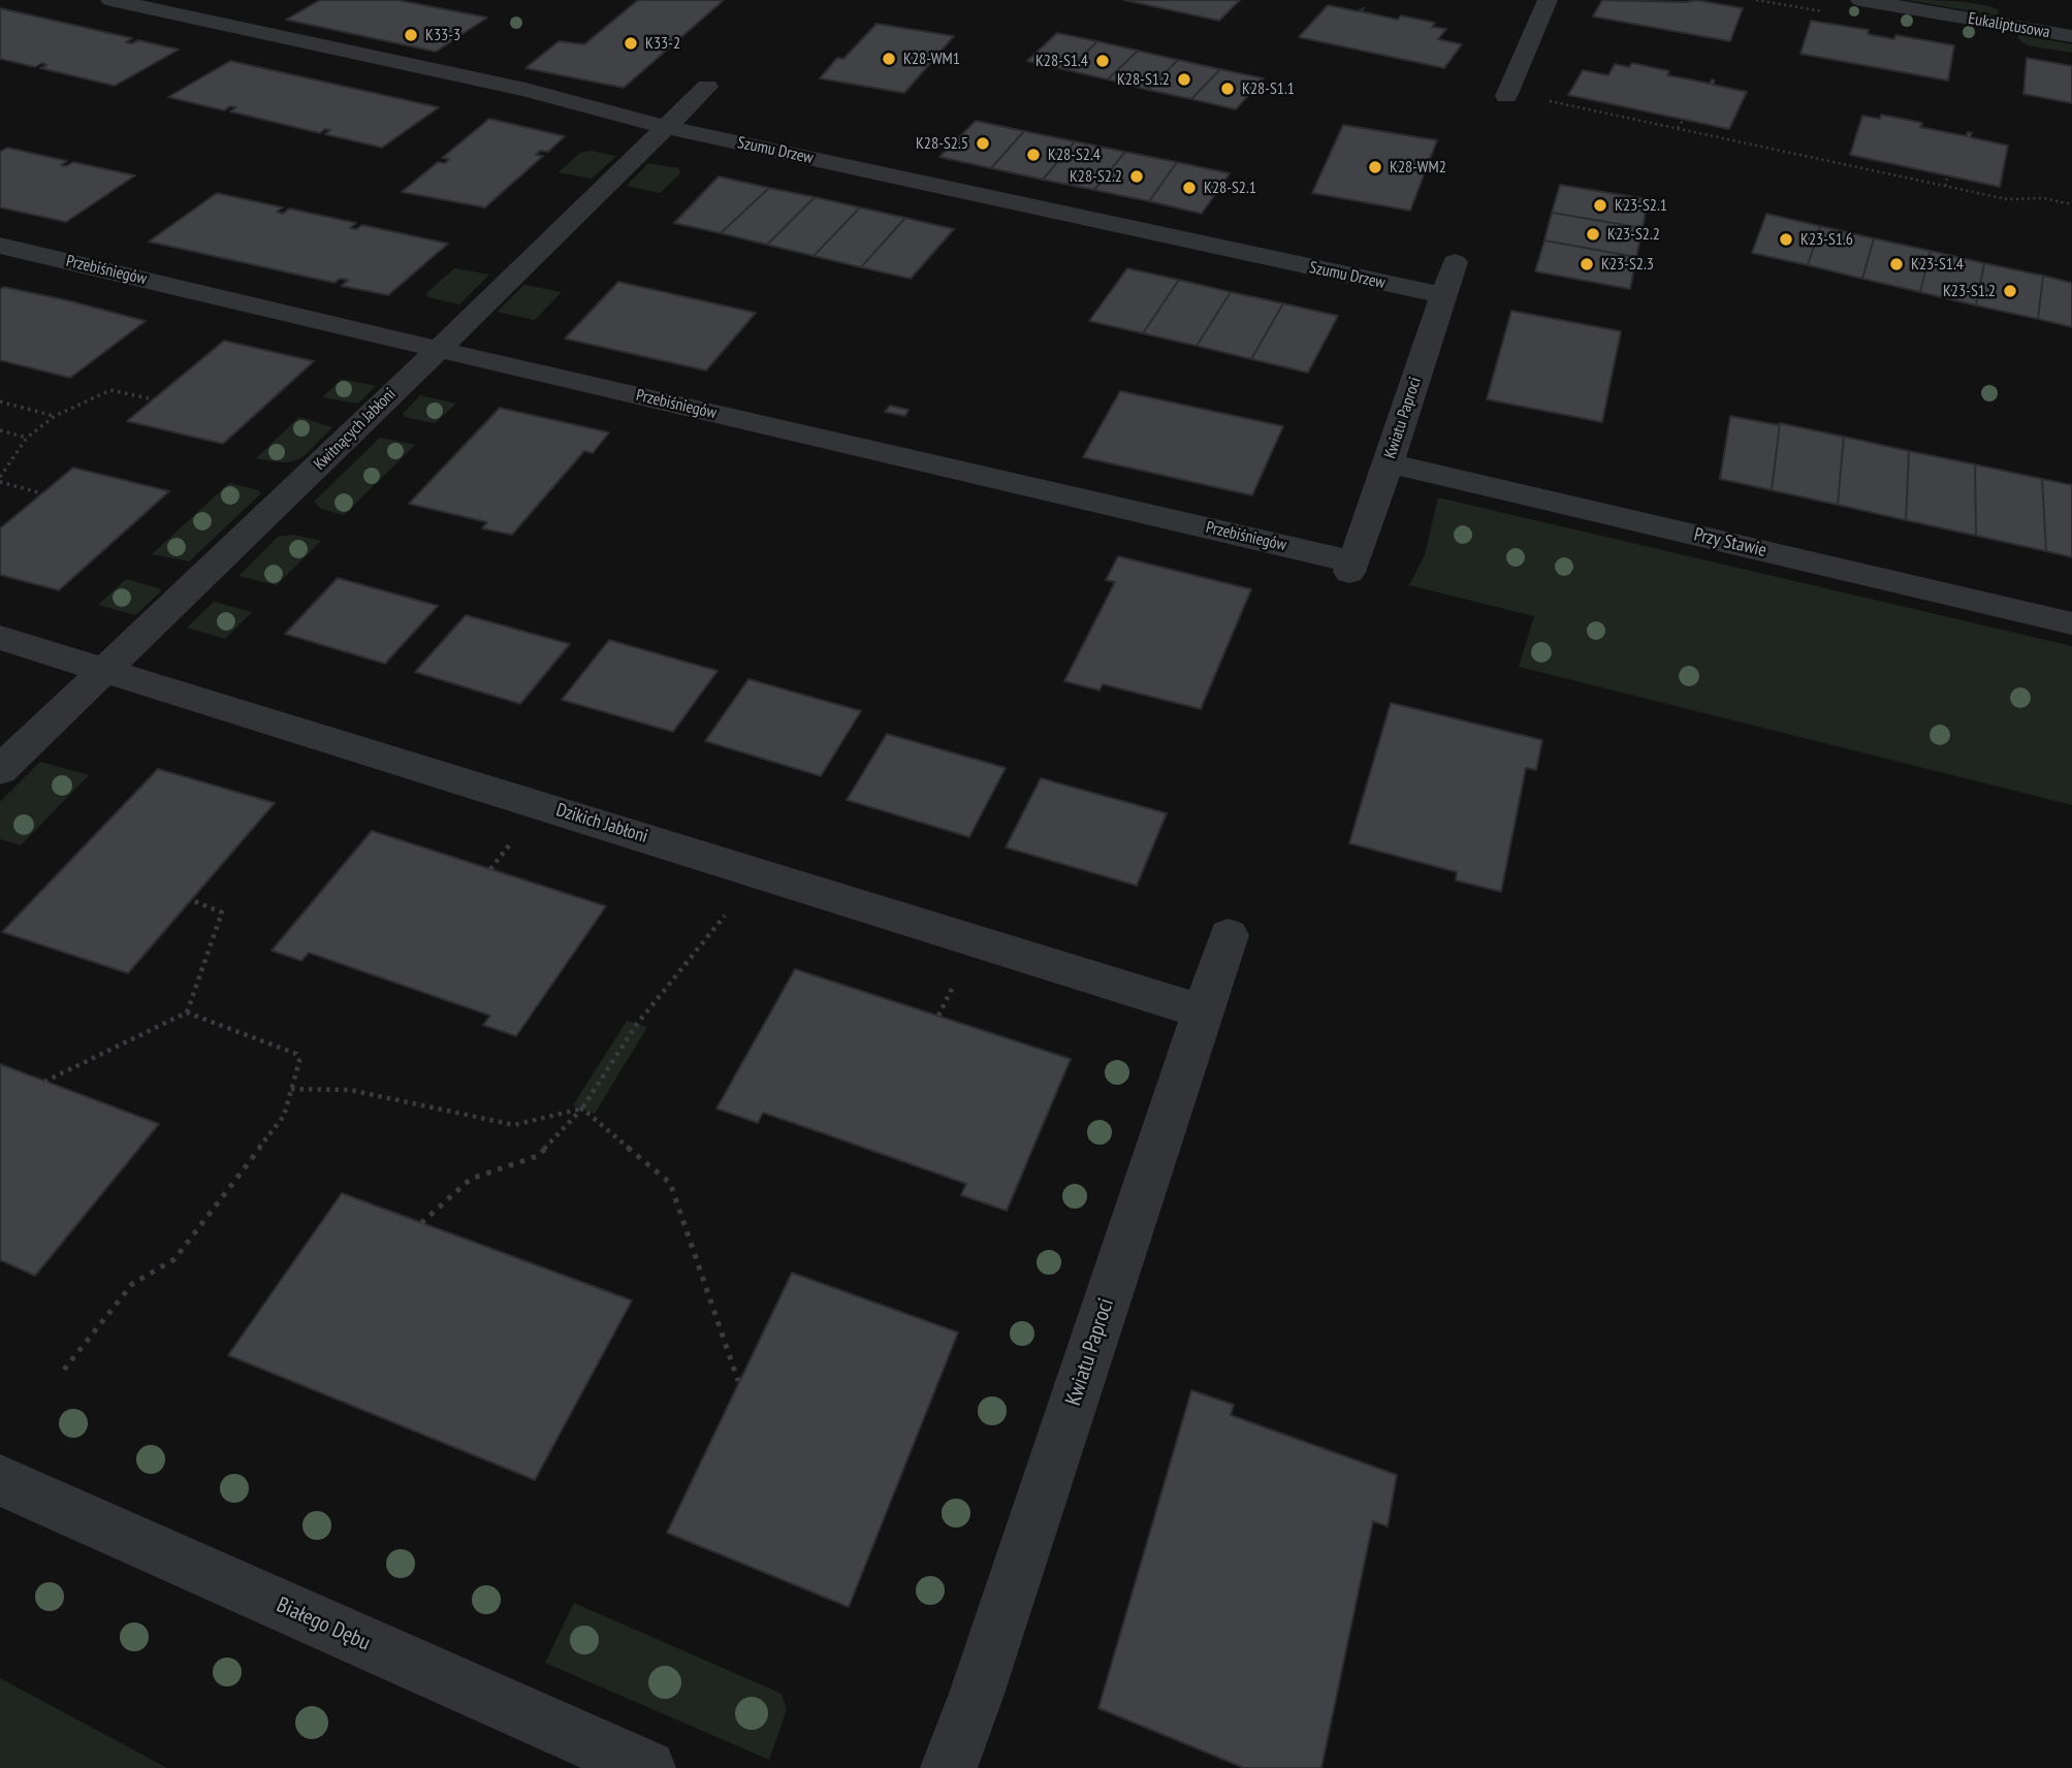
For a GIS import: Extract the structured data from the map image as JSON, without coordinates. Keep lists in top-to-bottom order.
{
  "streets": {
    "street": [
      "Eukaliptusowa",
      "Szumu Drzew",
      "Przebiśniegów",
      "Kwiatu Paproci",
      "Kwitnących Jabłoni",
      "Przy Stawie",
      "Dzikich Jabłoni",
      "Białego Dębu"
    ]
  },
  "crossings": [
    ["Szumu Drzew", "Kwiatu Paproci"],
    ["Szumu Drzew", "Kwitnących Jabłoni"],
    ["Przebiśniegów", "Kwiatu Paproci"],
    ["Przebiśniegów", "Kwitnących Jabłoni"],
    ["Kwiatu Paproci", "Przy Stawie"],
    ["Kwiatu Paproci", "Dzikich Jabłoni"],
    ["Kwitnących Jabłoni", "Dzikich Jabłoni"]
  ],
  "places": [
    "K33-3",
    "K33-2",
    "K28-WM1",
    "K28-S1.4",
    "K28-S1.2",
    "K28-S1.1",
    "K28-S2.5",
    "K28-S2.4",
    "K28-WM2",
    "K28-S2.2",
    "K28-S2.1",
    "K23-S2.1",
    "K23-S2.2",
    "K23-S1.6",
    "K23-S2.3",
    "K23-S1.4",
    "K23-S1.2"
  ]
}
